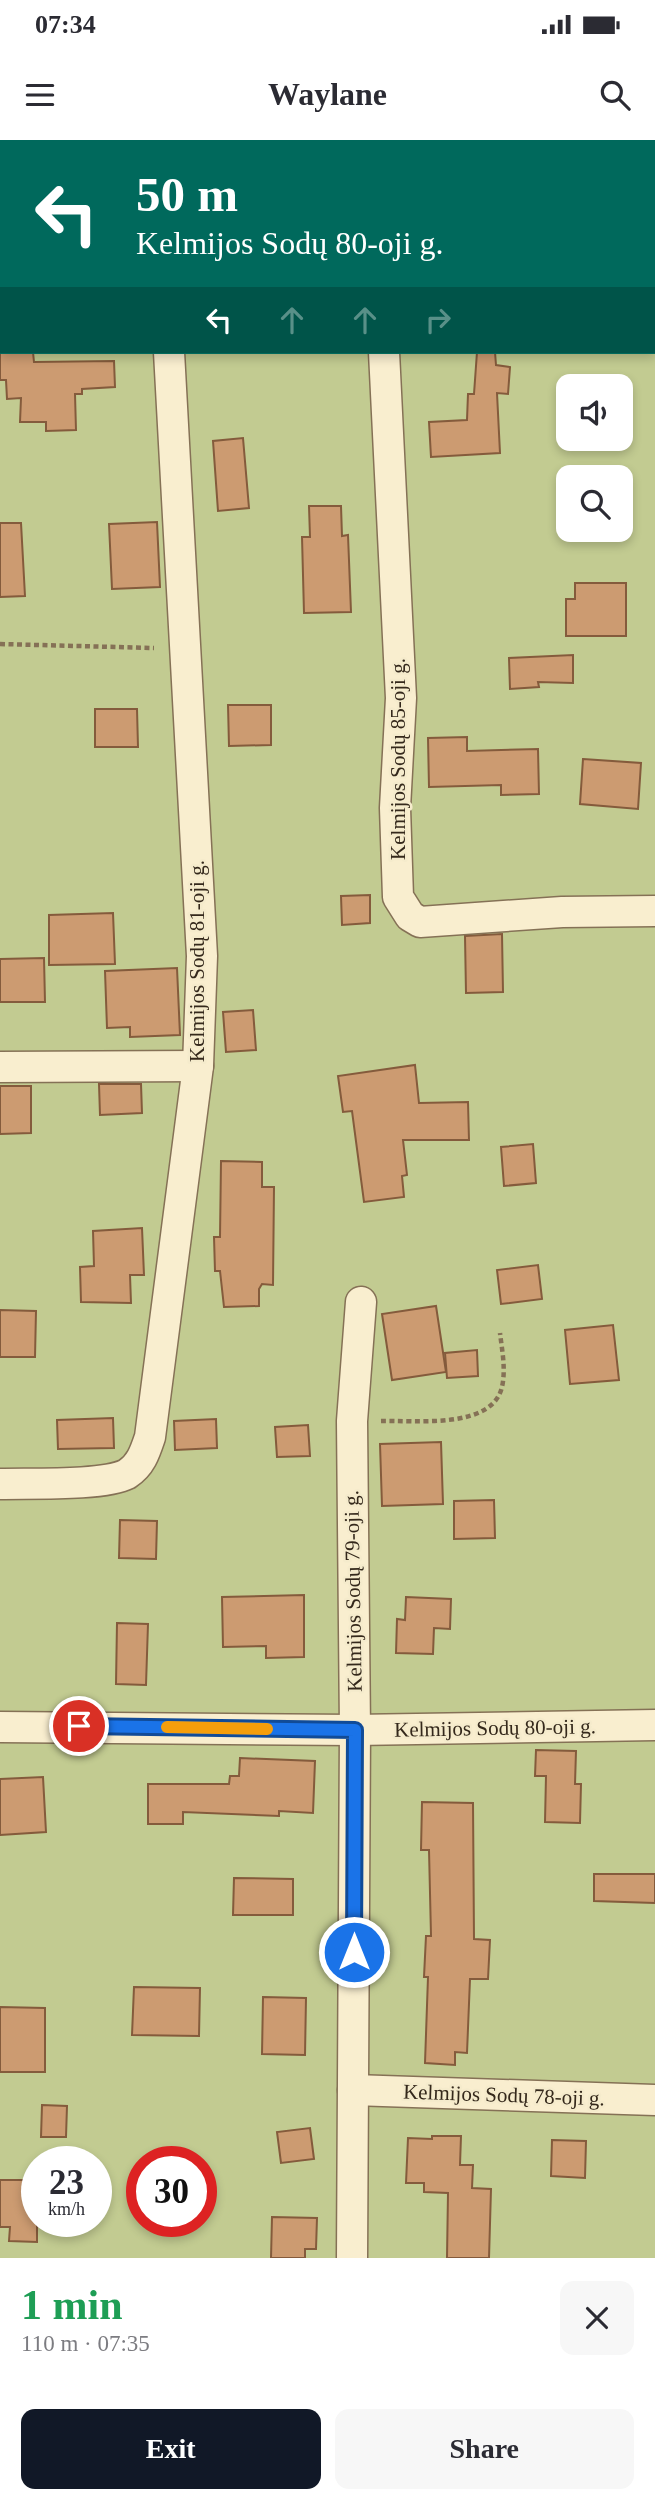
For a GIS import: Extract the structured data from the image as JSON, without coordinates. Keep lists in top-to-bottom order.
{
  "streets": {
    "street": [
      "Kelmijos Sodų 85-oji g.",
      "Kelmijos Sodų 81-oji g.",
      "Kelmijos Sodų 79-oji g.",
      "Kelmijos Sodų 80-oji g.",
      "Kelmijos Sodų 78-oji g."
    ]
  },
  "crossings": [
    ["Kelmijos Sodų 79-oji g.", "Kelmijos Sodų 80-oji g."],
    ["Kelmijos Sodų 79-oji g.", "Kelmijos Sodų 78-oji g."]
  ],
  "page": {
    "status": "07:34",
    "header": "Waylane",
    "turn": ["50 m", "Kelmijos Sodų 80-oji g."],
    "speed": "23 km/h",
    "limit": "30",
    "heading": ["1 min", "110 m · 07:35"],
    "buttons": ["Exit", "Share"]
  }
}
